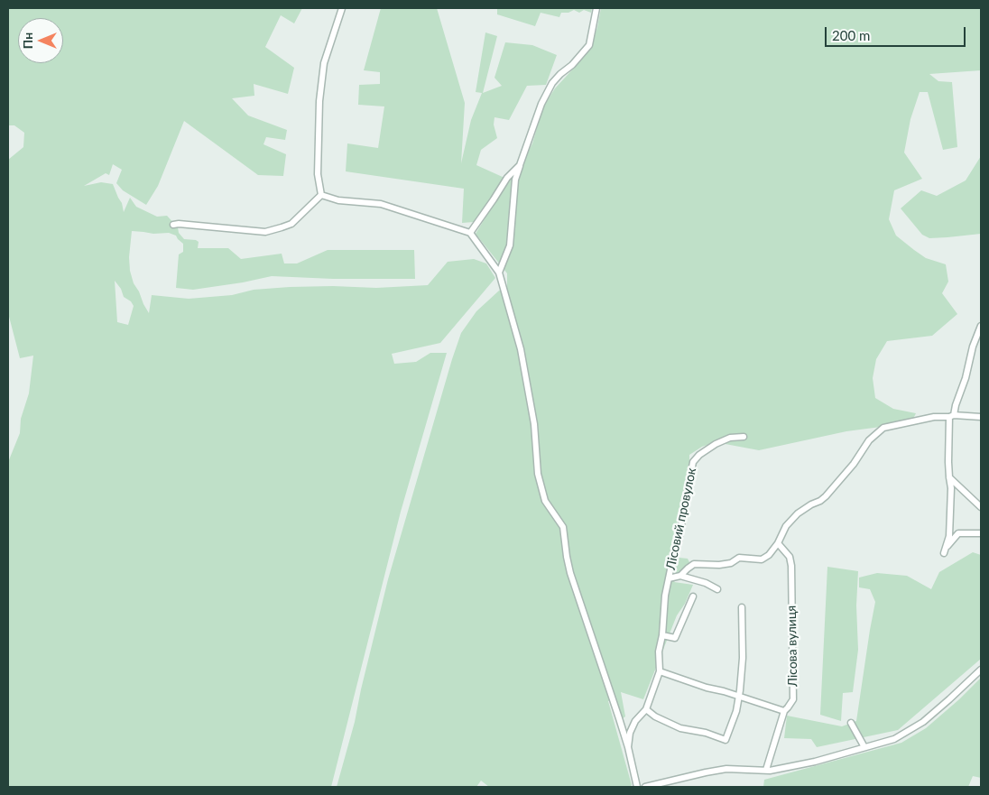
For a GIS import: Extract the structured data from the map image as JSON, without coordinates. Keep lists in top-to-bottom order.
{
  "streets": {
    "street": ["Лісовий провулок", "Лісова вулиця"]
  },
  "crossings": [
    ["Лісовий провулок", "Лісова вулиця"]
  ],
  "scale_bar": "200 m",
  "north": "left"
}
